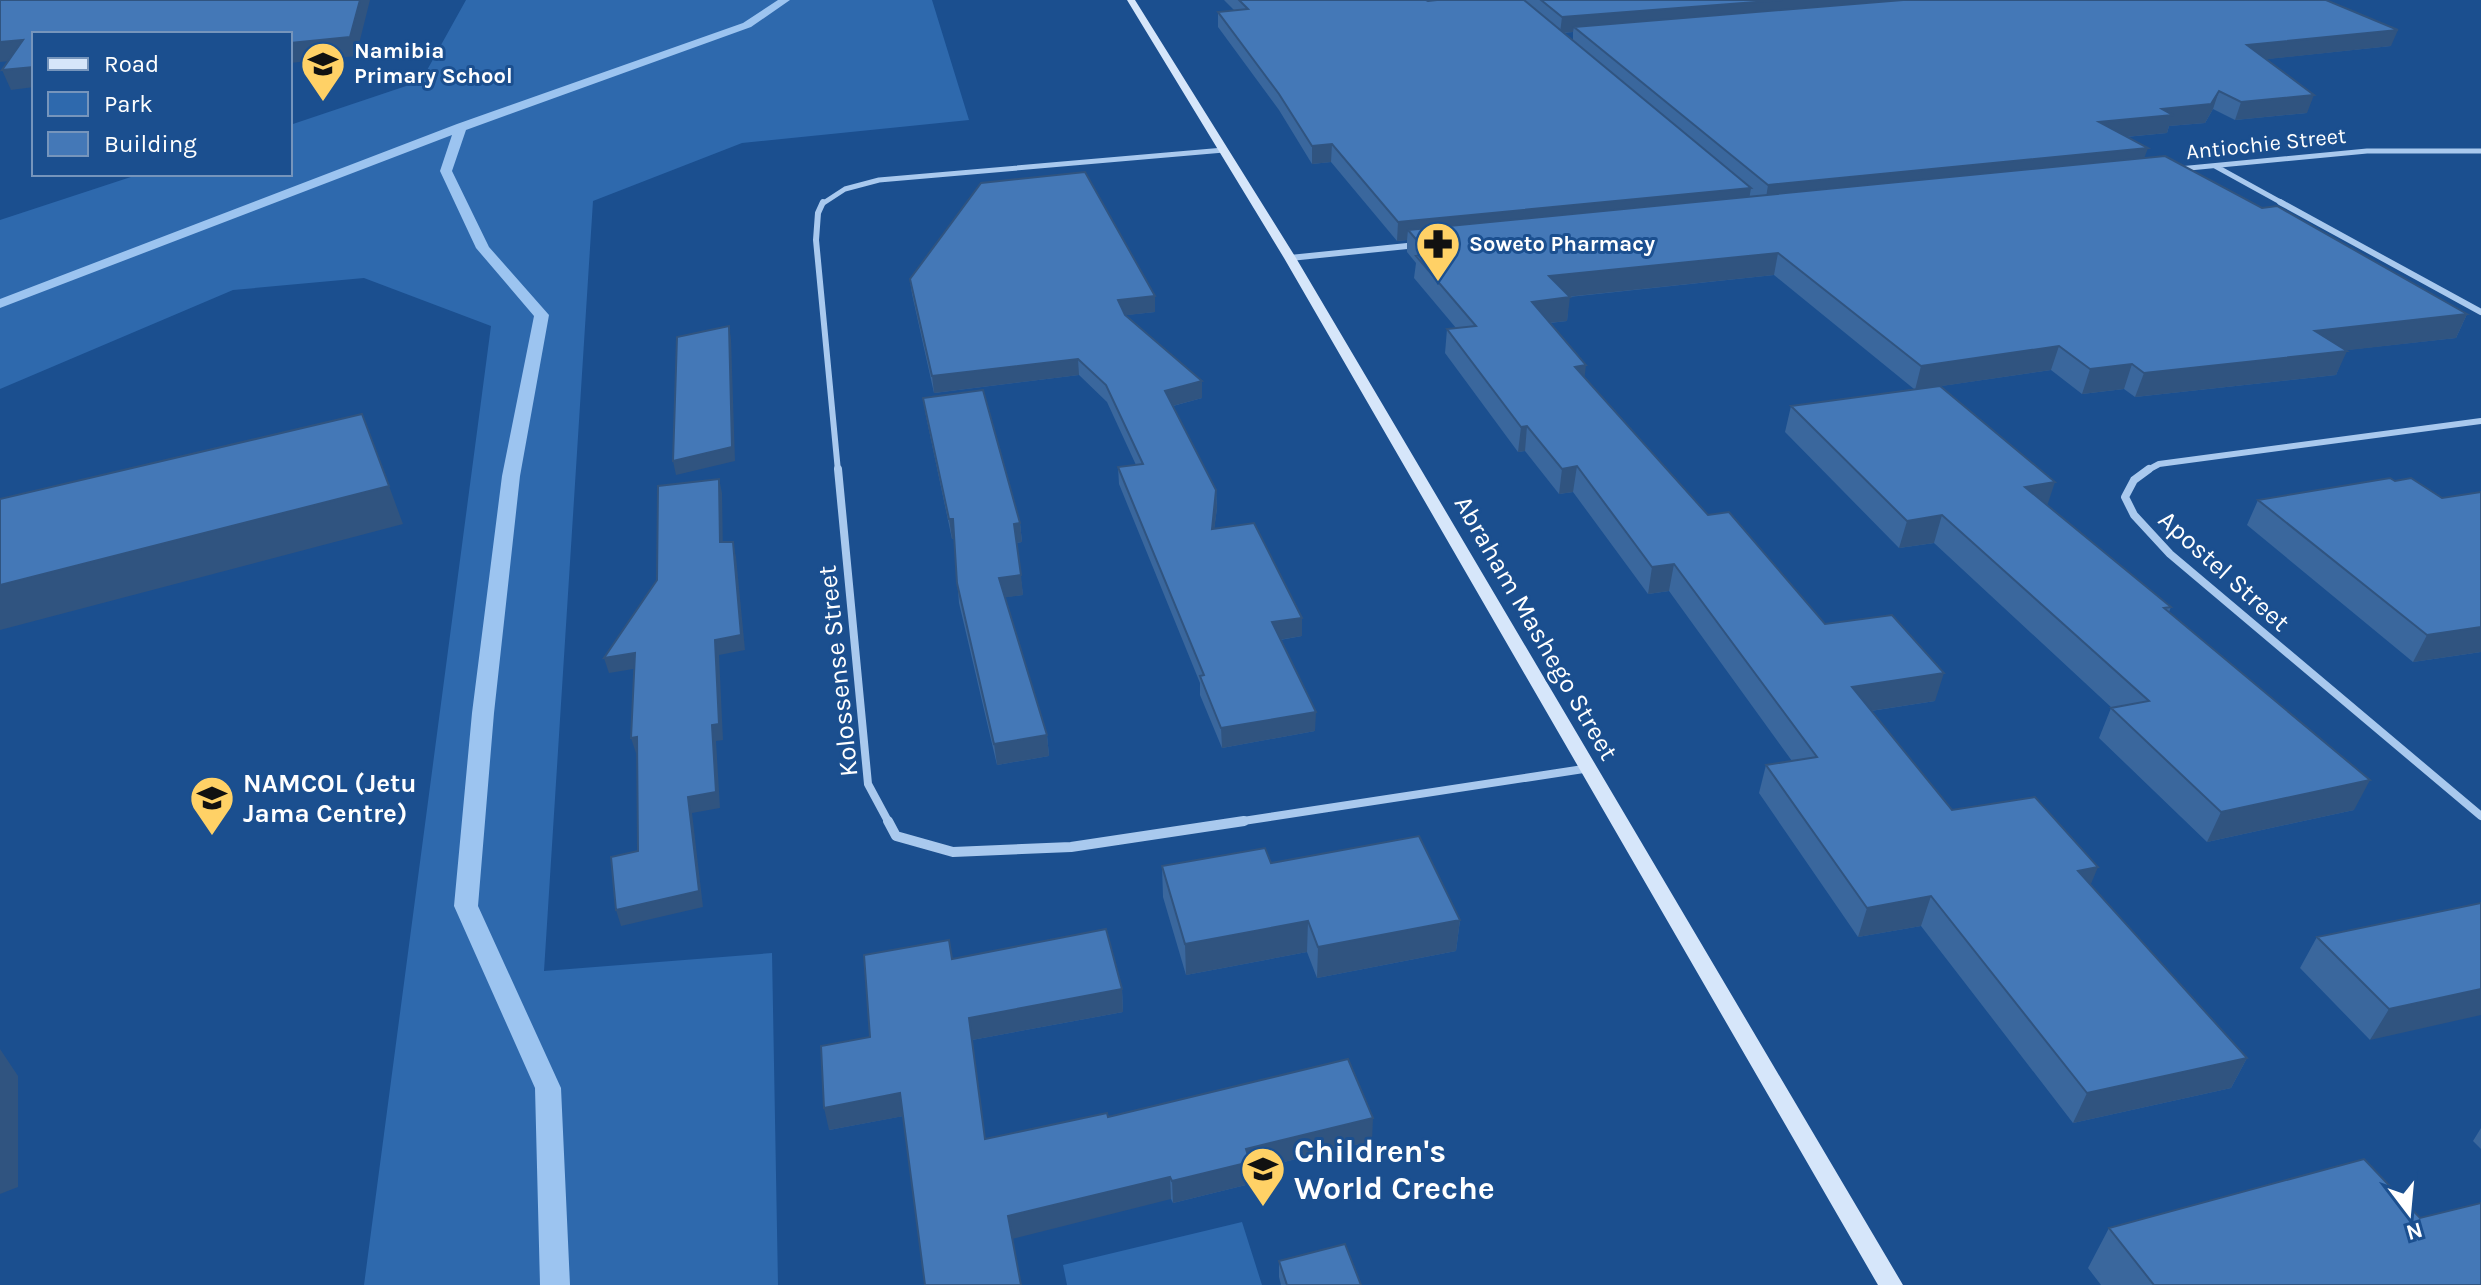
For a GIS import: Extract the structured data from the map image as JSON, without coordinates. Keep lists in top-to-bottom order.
{
  "streets": {
    "main road": ["Abraham Mashego Street"],
    "street": ["Antiochie Street", "Apostel Street", "Kolossense Street"]
  },
  "crossings": [
    ["Abraham Mashego Street", "Kolossense Street"]
  ],
  "places": {
    "school or university": ["Namibia Primary School", "NAMCOL (Jetu Jama Centre)", "Children's World Creche"],
    "pharmacy": ["Soweto Pharmacy"]
  },
  "legend": ["Road", "Park", "Building"],
  "north": "bottom"
}
